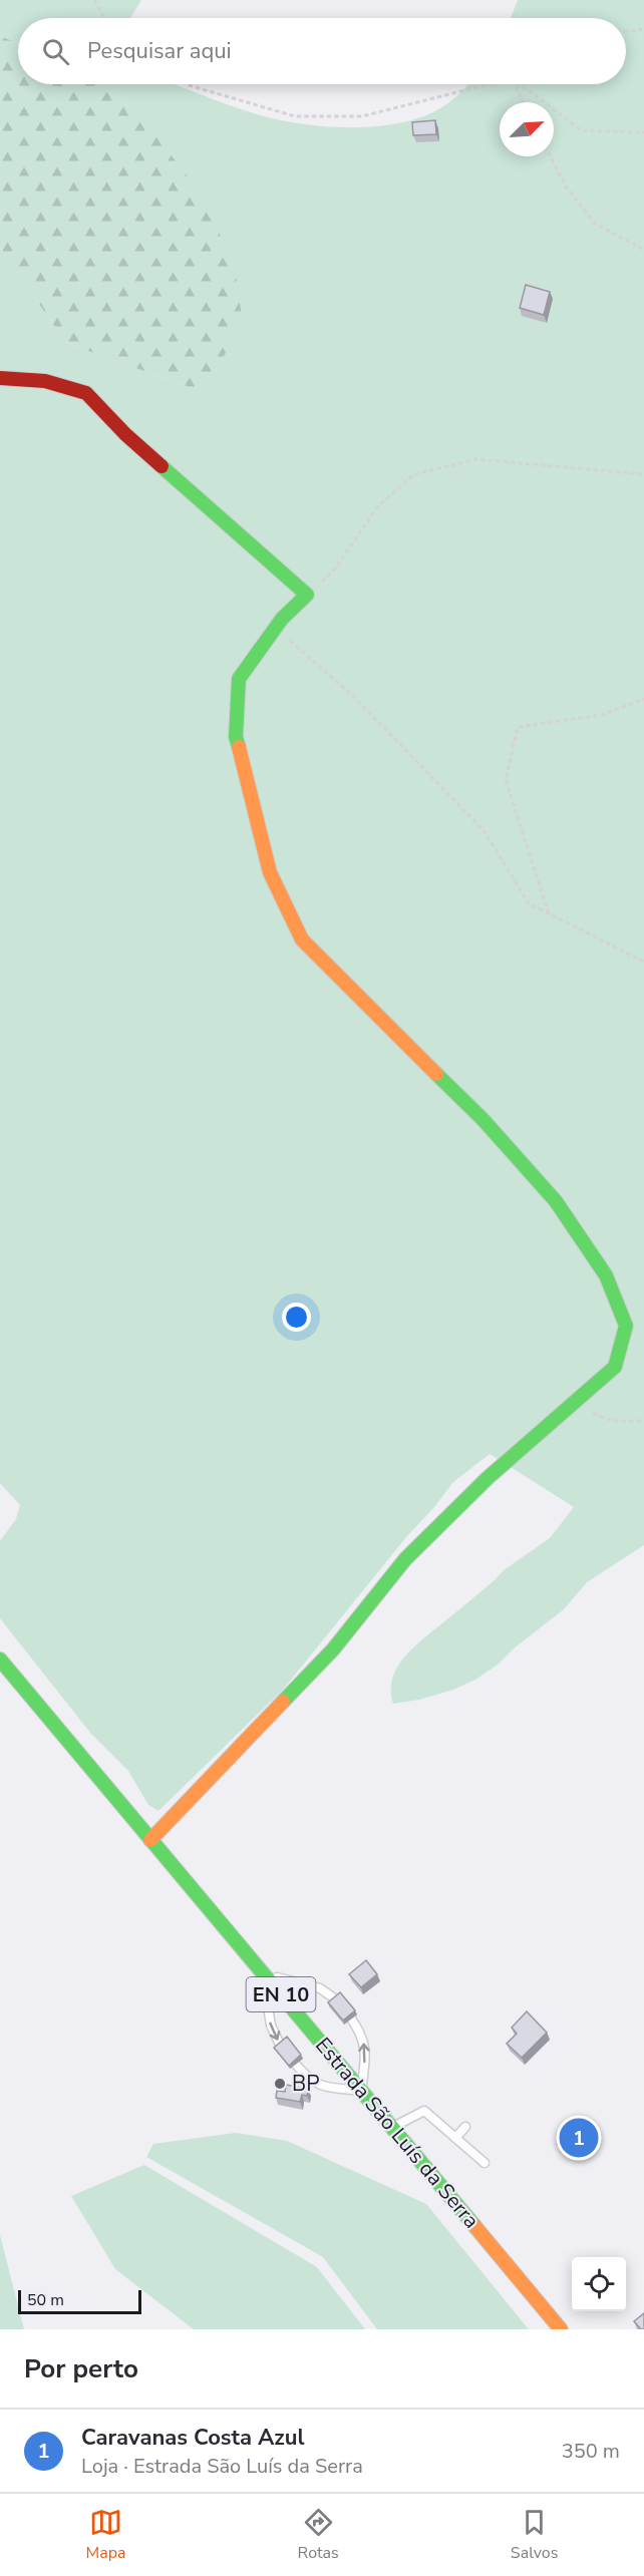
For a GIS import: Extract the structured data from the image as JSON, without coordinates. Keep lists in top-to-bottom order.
{
  "streets": {
    "street": ["EN 10", "Estrada São Luís da Serra"]
  },
  "places": ["BP"],
  "scale_bar": "50 m",
  "north": "top right",
  "page": {
    "search": "Pesquisar aqui",
    "pins": "1",
    "scale": "50 m",
    "heading": "Por perto",
    "list": [
      {
        "mark": "1",
        "name": "Caravanas Costa Azul",
        "note": "Loja · Estrada São Luís da Serra",
        "value": "350 m"
      }
    ],
    "nav": ["Mapa", "Rotas", "Salvos"]
  }
}
